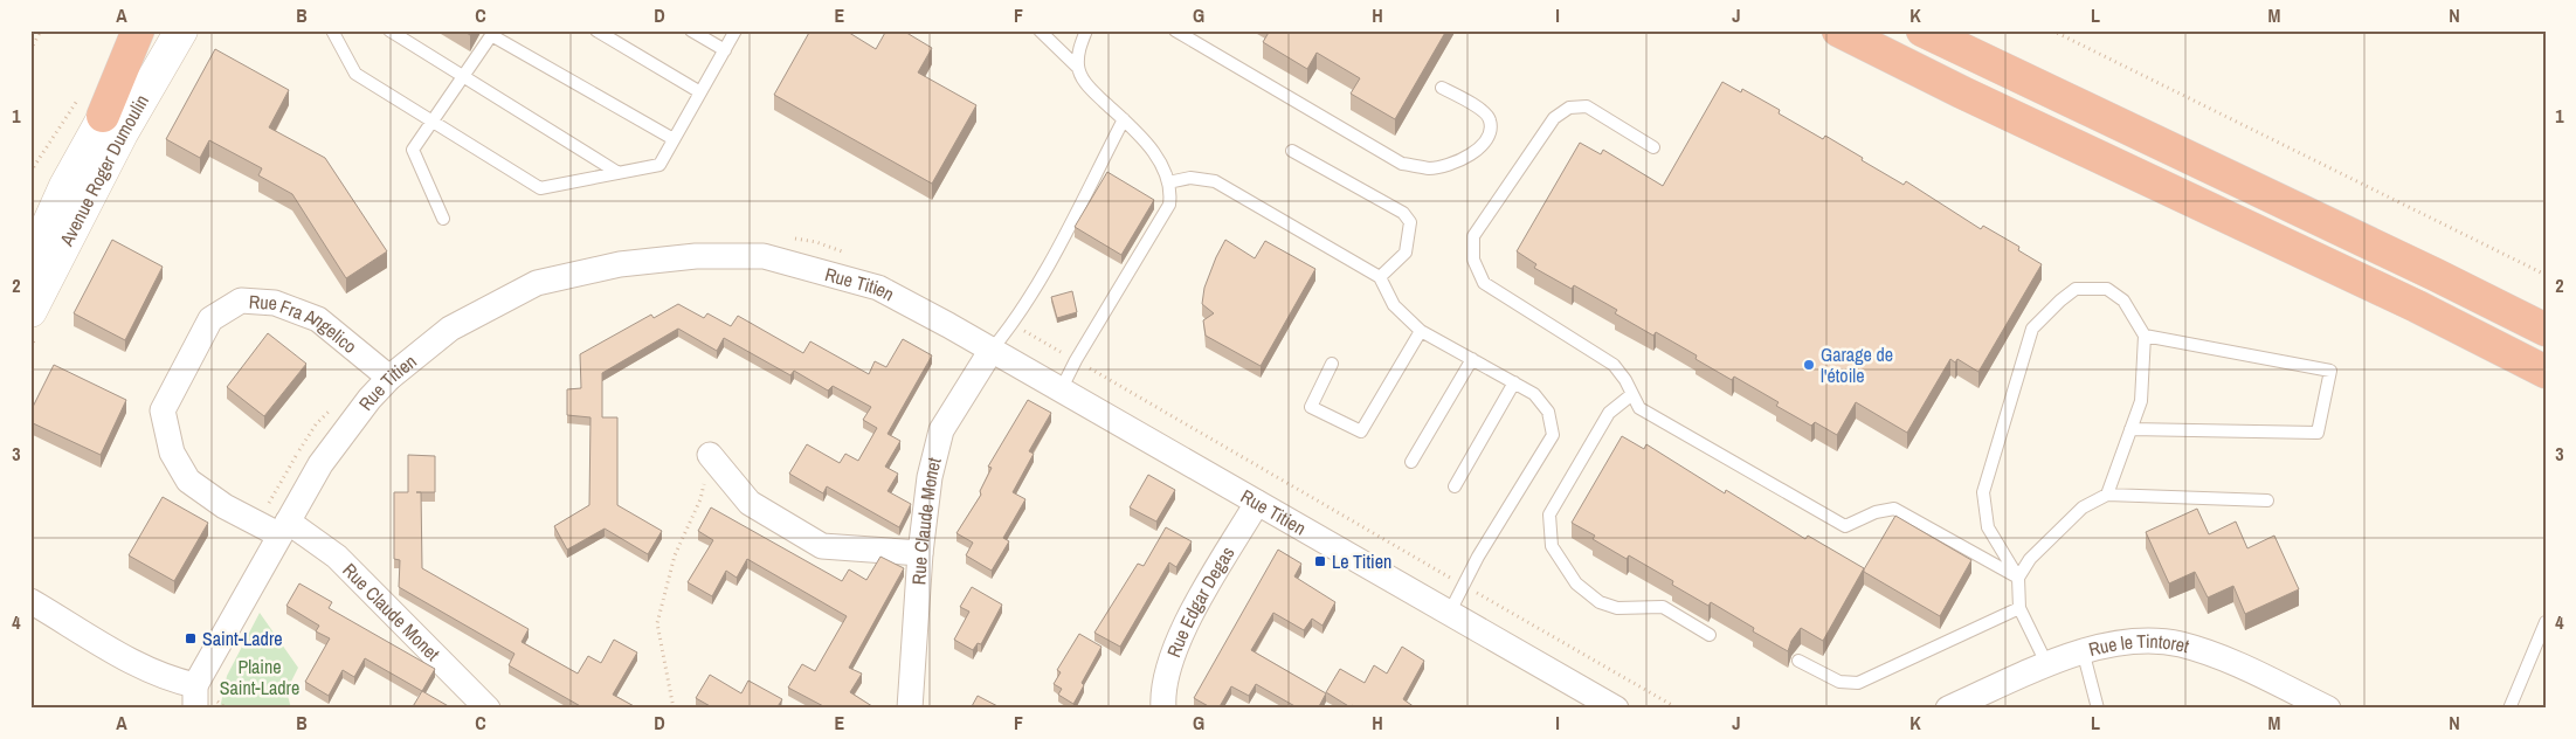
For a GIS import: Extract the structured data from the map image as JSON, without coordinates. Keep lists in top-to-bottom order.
{
  "streets": {
    "main road": ["Avenue Roger Dumoulin"],
    "street": [
      "Rue Titien",
      "Rue Fra Angelico",
      "Rue Claude Monet",
      "Rue Edgar Degas",
      "Rue le Tintoret"
    ]
  },
  "crossings": [
    ["Rue Titien", "Rue Fra Angelico"],
    ["Rue Titien", "Rue Claude Monet"],
    ["Rue Titien", "Rue Edgar Degas"],
    ["Rue Fra Angelico", "Rue Claude Monet"]
  ],
  "parks": ["Plaine Saint-Ladre"],
  "places": {
    "other": ["Garage de l'étoile"],
    "transit": ["Le Titien", "Saint-Ladre"]
  },
  "grid": {
    "columns": [
      "A",
      "B",
      "C",
      "D",
      "E",
      "F",
      "G",
      "H",
      "I",
      "J",
      "K",
      "L",
      "M",
      "N"
    ],
    "rows": [
      "1",
      "2",
      "3",
      "4"
    ]
  }
}
